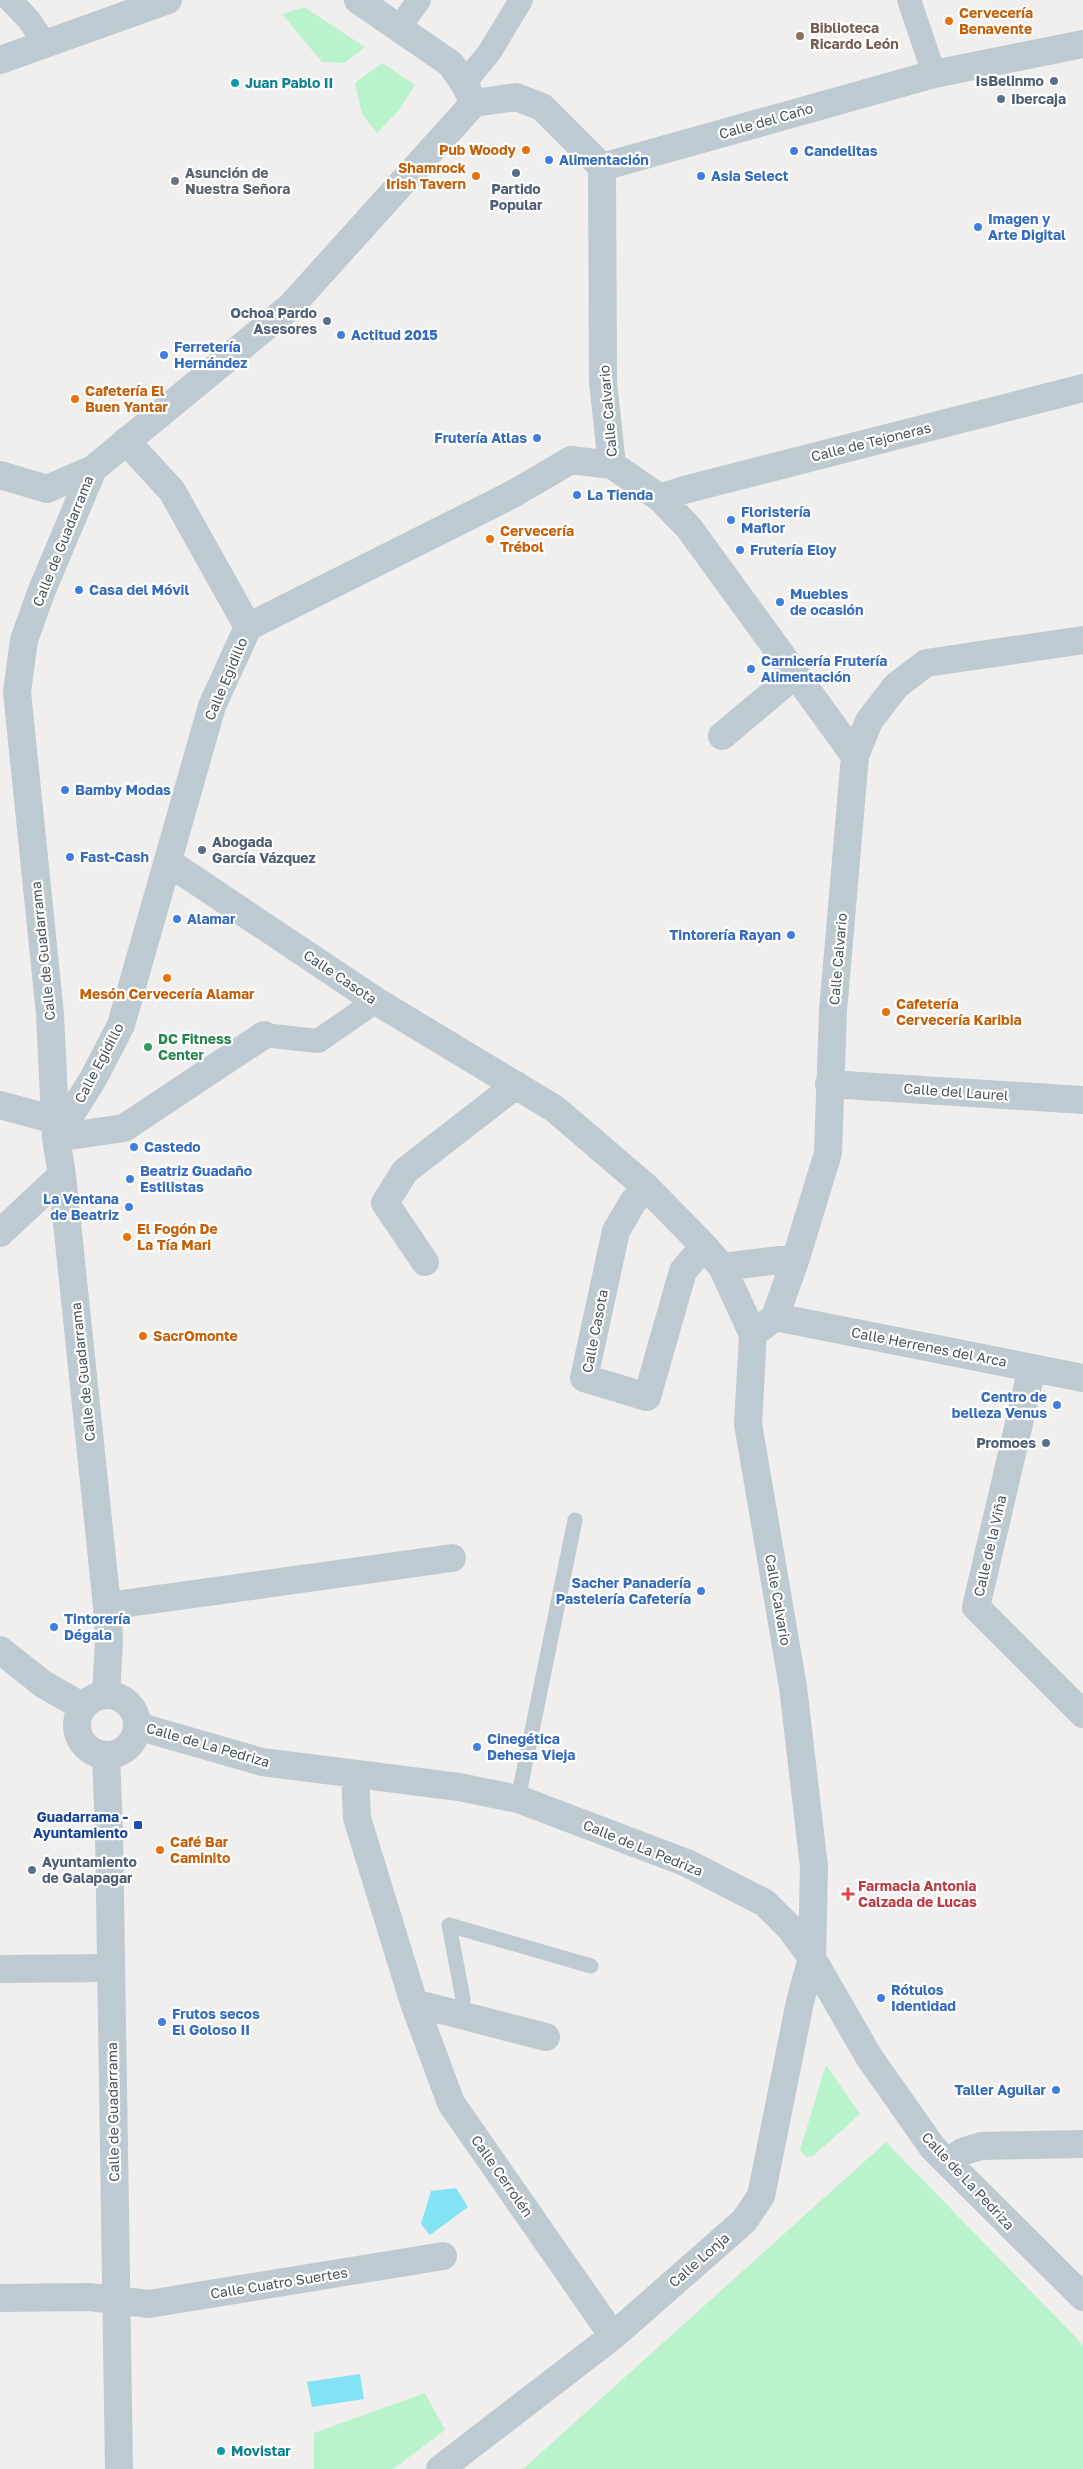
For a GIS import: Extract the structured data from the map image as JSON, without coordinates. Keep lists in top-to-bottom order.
{
  "streets": {
    "street": [
      "Calle del Caño",
      "Calle Calvario",
      "Calle de Tejoneras",
      "Calle de Guadarrama",
      "Calle Egidillo",
      "Calle Casota",
      "Calle del Laurel",
      "Calle Herrenes del Arca",
      "Calle de la Viña",
      "Calle de La Pedriza",
      "Calle Cerrolén",
      "Calle Lonja",
      "Calle Cuatro Suertes"
    ]
  },
  "crossings": [
    ["Calle del Caño", "Calle Calvario"],
    ["Calle Calvario", "Calle de Tejoneras"],
    ["Calle Calvario", "Calle Egidillo"],
    ["Calle Calvario", "Calle Casota"],
    ["Calle Calvario", "Calle del Laurel"],
    ["Calle Calvario", "Calle Herrenes del Arca"],
    ["Calle Calvario", "Calle de La Pedriza"],
    ["Calle Calvario", "Calle Lonja"],
    ["Calle de Guadarrama", "Calle Egidillo"],
    ["Calle de Guadarrama", "Calle de La Pedriza"],
    ["Calle de Guadarrama", "Calle Cuatro Suertes"],
    ["Calle Egidillo", "Calle Casota"],
    ["Calle Herrenes del Arca", "Calle de la Viña"],
    ["Calle de La Pedriza", "Calle Cerrolén"],
    ["Calle de La Pedriza", "Calle Lonja"],
    ["Calle Cerrolén", "Calle Lonja"]
  ],
  "places": {
    "other": [
      "Cervecería Benavente",
      "Biblioteca Ricardo León",
      "IsBelinmo",
      "Juan Pablo II",
      "Ibercaja",
      "Pub Woody",
      "Candelitas",
      "Alimentación",
      "Partido Popular",
      "Shamrock Irish Tavern",
      "Asia Select",
      "Asunción de Nuestra Señora",
      "Imagen y Arte Digital",
      "Ochoa Pardo Asesores",
      "Actitud 2015",
      "Ferretería Hernández",
      "Cafetería El Buen Yantar",
      "Frutería Atlas",
      "La Tienda",
      "Floristería Maflor",
      "Cervecería Trébol",
      "Frutería Eloy",
      "Casa del Móvil",
      "Muebles de ocasión",
      "Carnicería Frutería Alimentación",
      "Bamby Modas",
      "Abogada García Vázquez",
      "Fast-Cash",
      "Alamar",
      "Tintorería Rayan",
      "Mesón Cervecería Alamar",
      "Cafetería Cervecería Karibia",
      "DC Fitness Center",
      "Castedo",
      "Beatriz Guadaño Estilistas",
      "La Ventana de Beatriz",
      "El Fogón De La Tía Mari",
      "SacrOmonte",
      "Centro de belleza Venus",
      "Promoes",
      "Sacher Panadería Pastelería Cafetería",
      "Tintorería Dégala",
      "Cinegética Dehesa Vieja",
      "Café Bar Caminito",
      "Ayuntamiento de Galapagar",
      "Rótulos Identidad",
      "Frutos secos El Goloso II",
      "Taller Aguilar",
      "Movistar"
    ],
    "transit": ["Guadarrama - Ayuntamiento"],
    "health": ["Farmacia Antonia Calzada de Lucas"]
  }
}
